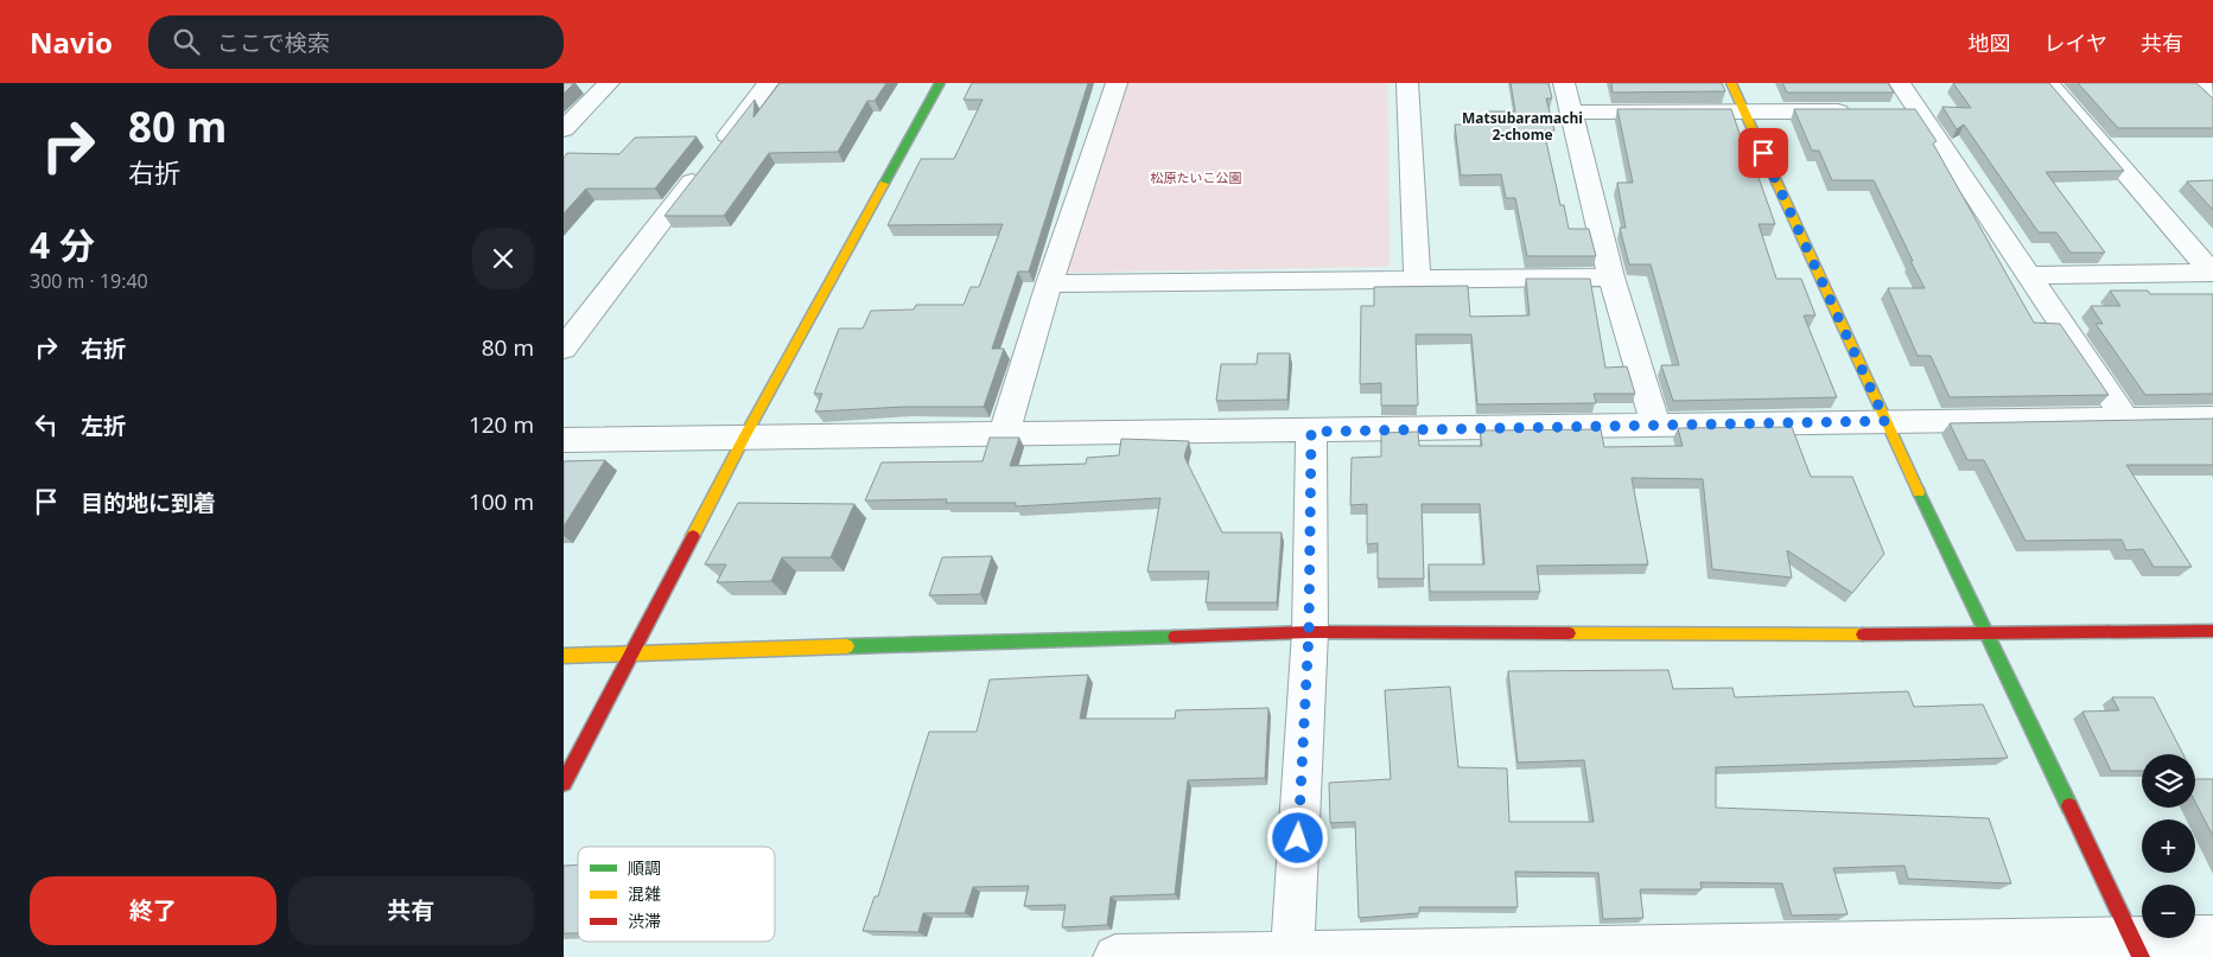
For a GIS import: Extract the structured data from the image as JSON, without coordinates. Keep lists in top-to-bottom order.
{
  "districts": ["Matsubaramachi 2-chome"],
  "parks": ["松原たいこ公園"],
  "legend": ["順調", "混雑", "渋滞"],
  "page": {
    "header": "Navio",
    "search": "ここで検索",
    "nav": ["地図", "レイヤ", "共有"],
    "turn": ["80 m", "右折"],
    "heading": ["4 分", "300 m · 19:40"],
    "list": [
      {
        "name": "右折",
        "value": "80 m"
      },
      {
        "name": "左折",
        "value": "120 m"
      },
      {
        "name": "目的地に到着",
        "value": "100 m"
      }
    ],
    "map_buttons": ["+", "−"],
    "buttons": ["終了", "共有"]
  }
}
